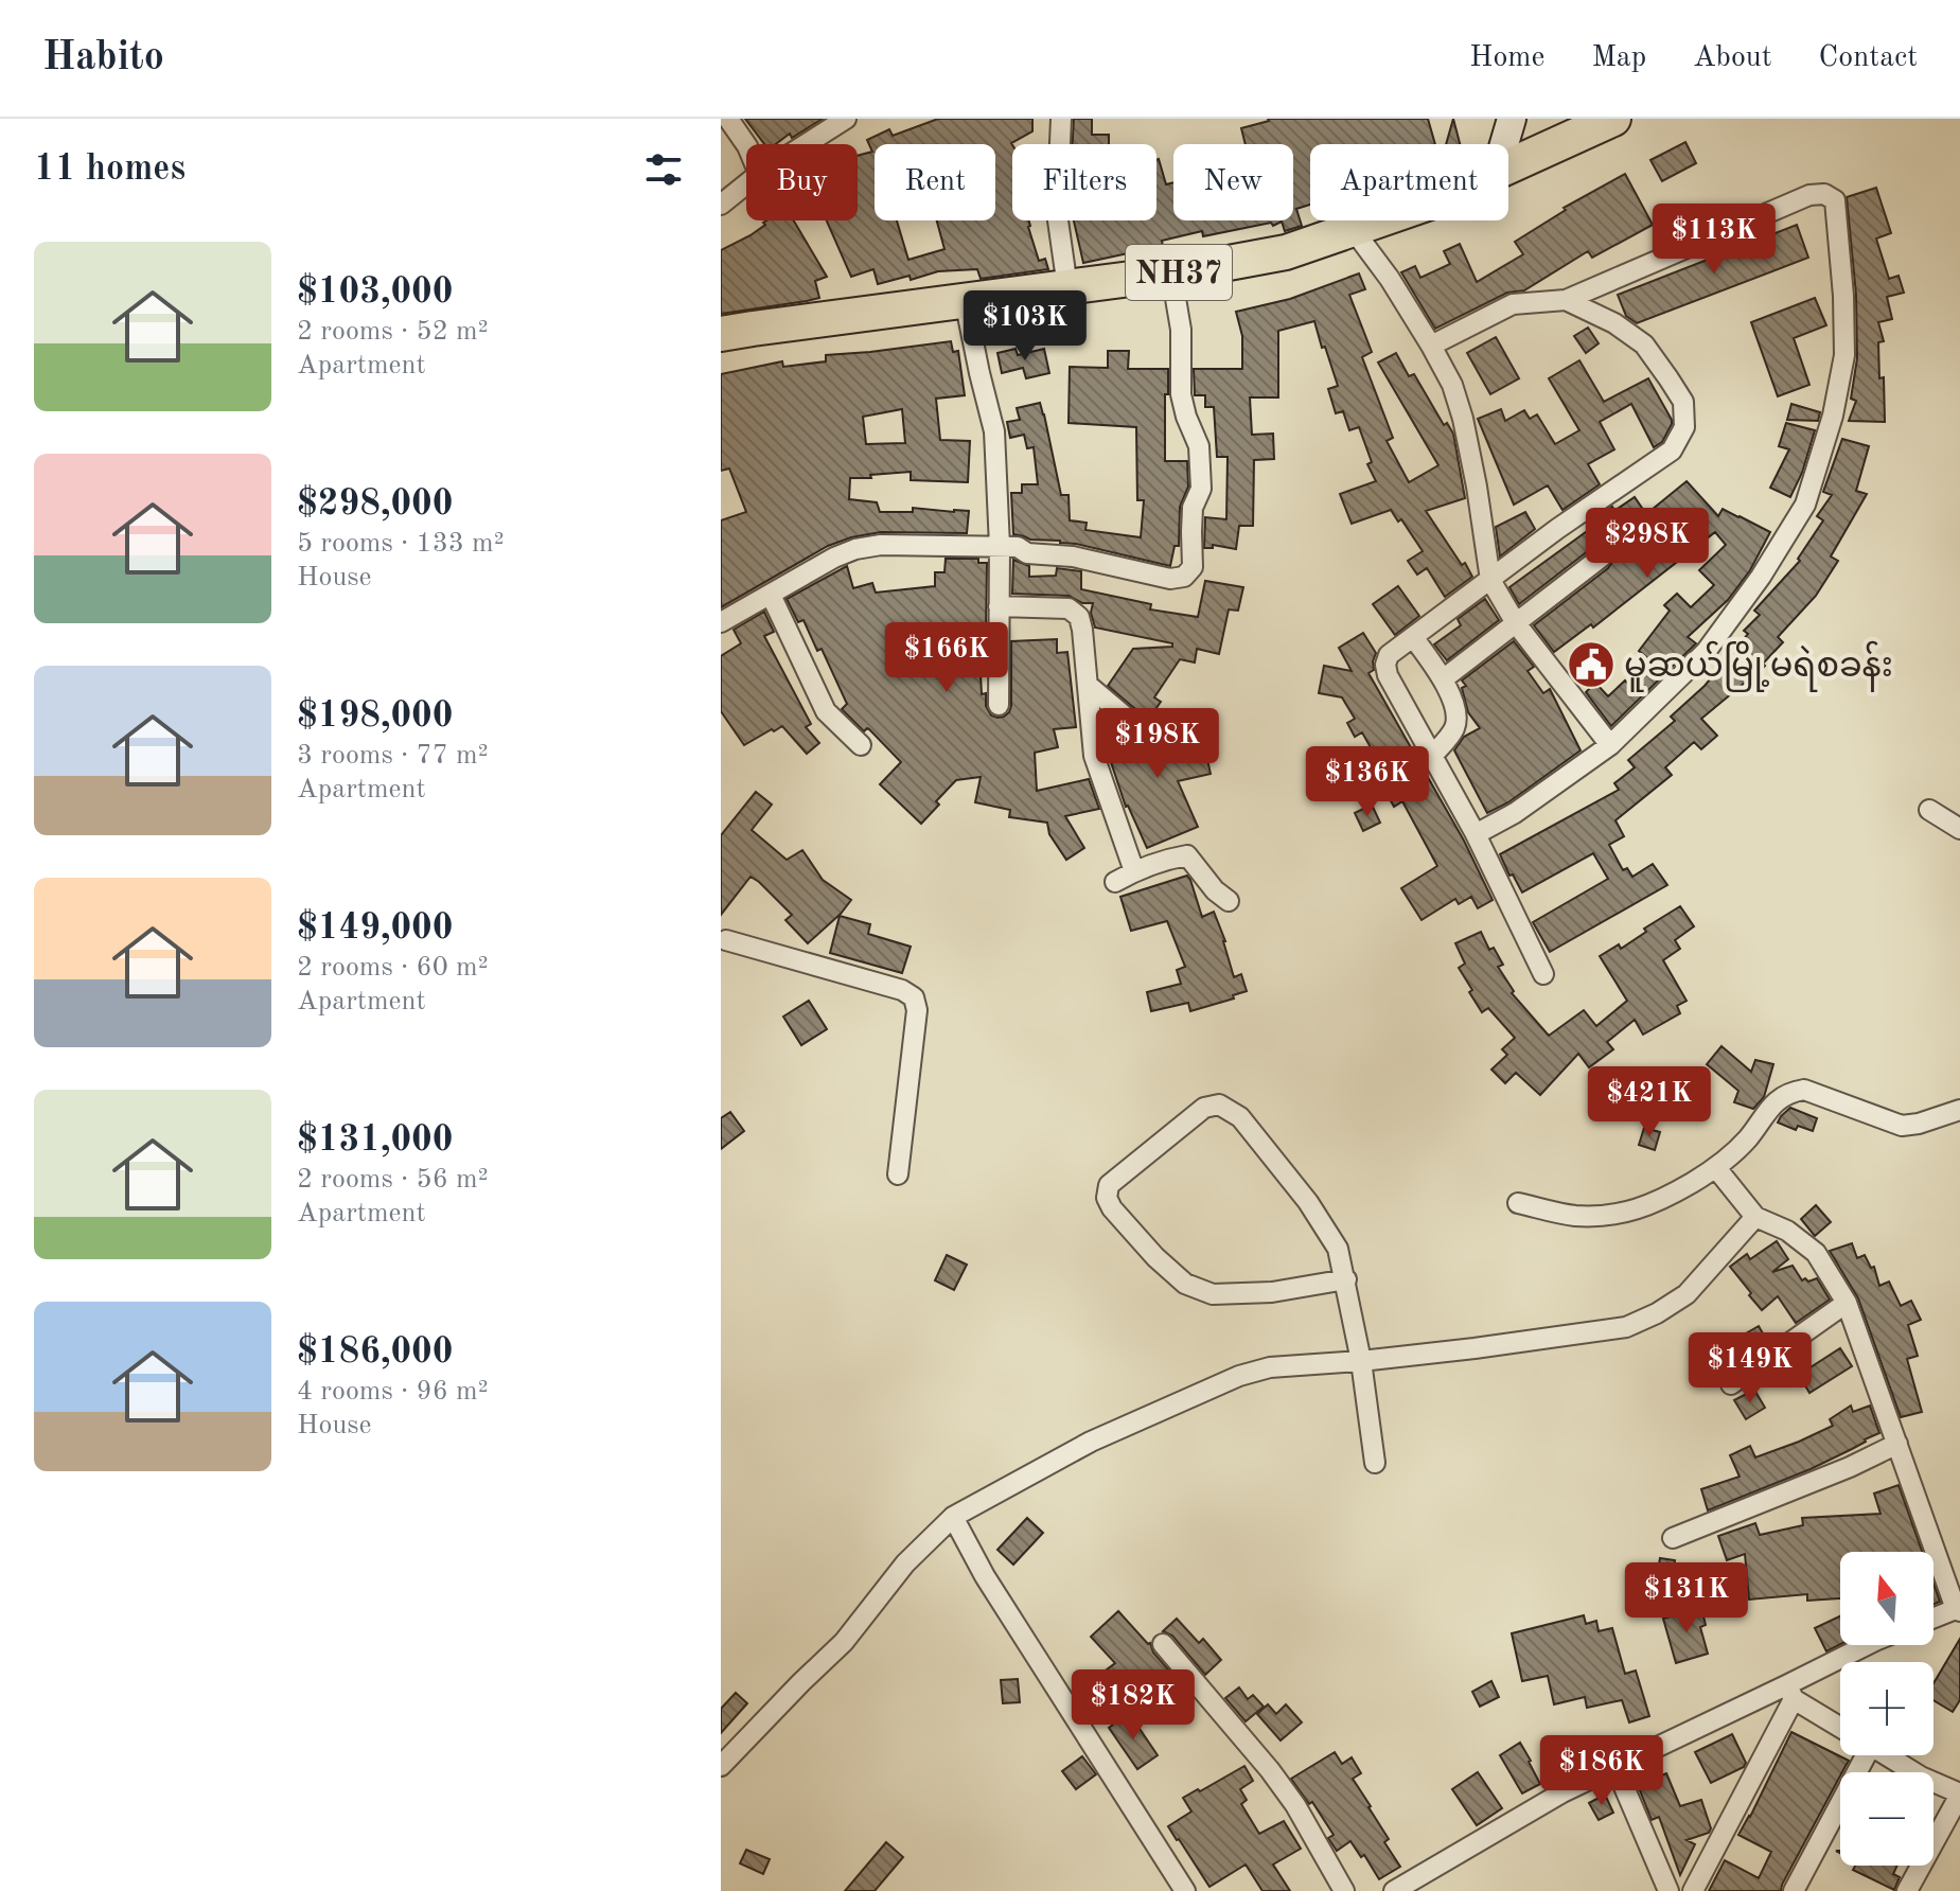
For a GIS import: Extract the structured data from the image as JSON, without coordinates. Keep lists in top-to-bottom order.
{
  "streets": {
    "highway": ["NH37"]
  },
  "places": {
    "public building": ["မူဆယ်မြို့မရဲစခန်း"]
  },
  "north": "top",
  "page": {
    "header": "Habito",
    "nav": [
      "Home",
      "Map",
      "About",
      "Contact"
    ],
    "heading": "11 homes",
    "chip": [
      "Buy",
      "Rent",
      "Filters",
      "New",
      "Apartment"
    ],
    "price": [
      "$113K",
      "$103K",
      "$298K",
      "$166K",
      "$198K",
      "$136K",
      "$421K",
      "$149K",
      "$131K",
      "$182K",
      "$186K"
    ],
    "list": [
      {
        "name": "$103,000",
        "note": "2 rooms · 52 m² · Apartment"
      },
      {
        "name": "$298,000",
        "note": "5 rooms · 133 m² · House"
      },
      {
        "name": "$198,000",
        "note": "3 rooms · 77 m² · Apartment"
      },
      {
        "name": "$149,000",
        "note": "2 rooms · 60 m² · Apartment"
      },
      {
        "name": "$131,000",
        "note": "2 rooms · 56 m² · Apartment"
      },
      {
        "name": "$186,000",
        "note": "4 rooms · 96 m² · House"
      }
    ],
    "map_buttons": ["+", "−"]
  }
}
